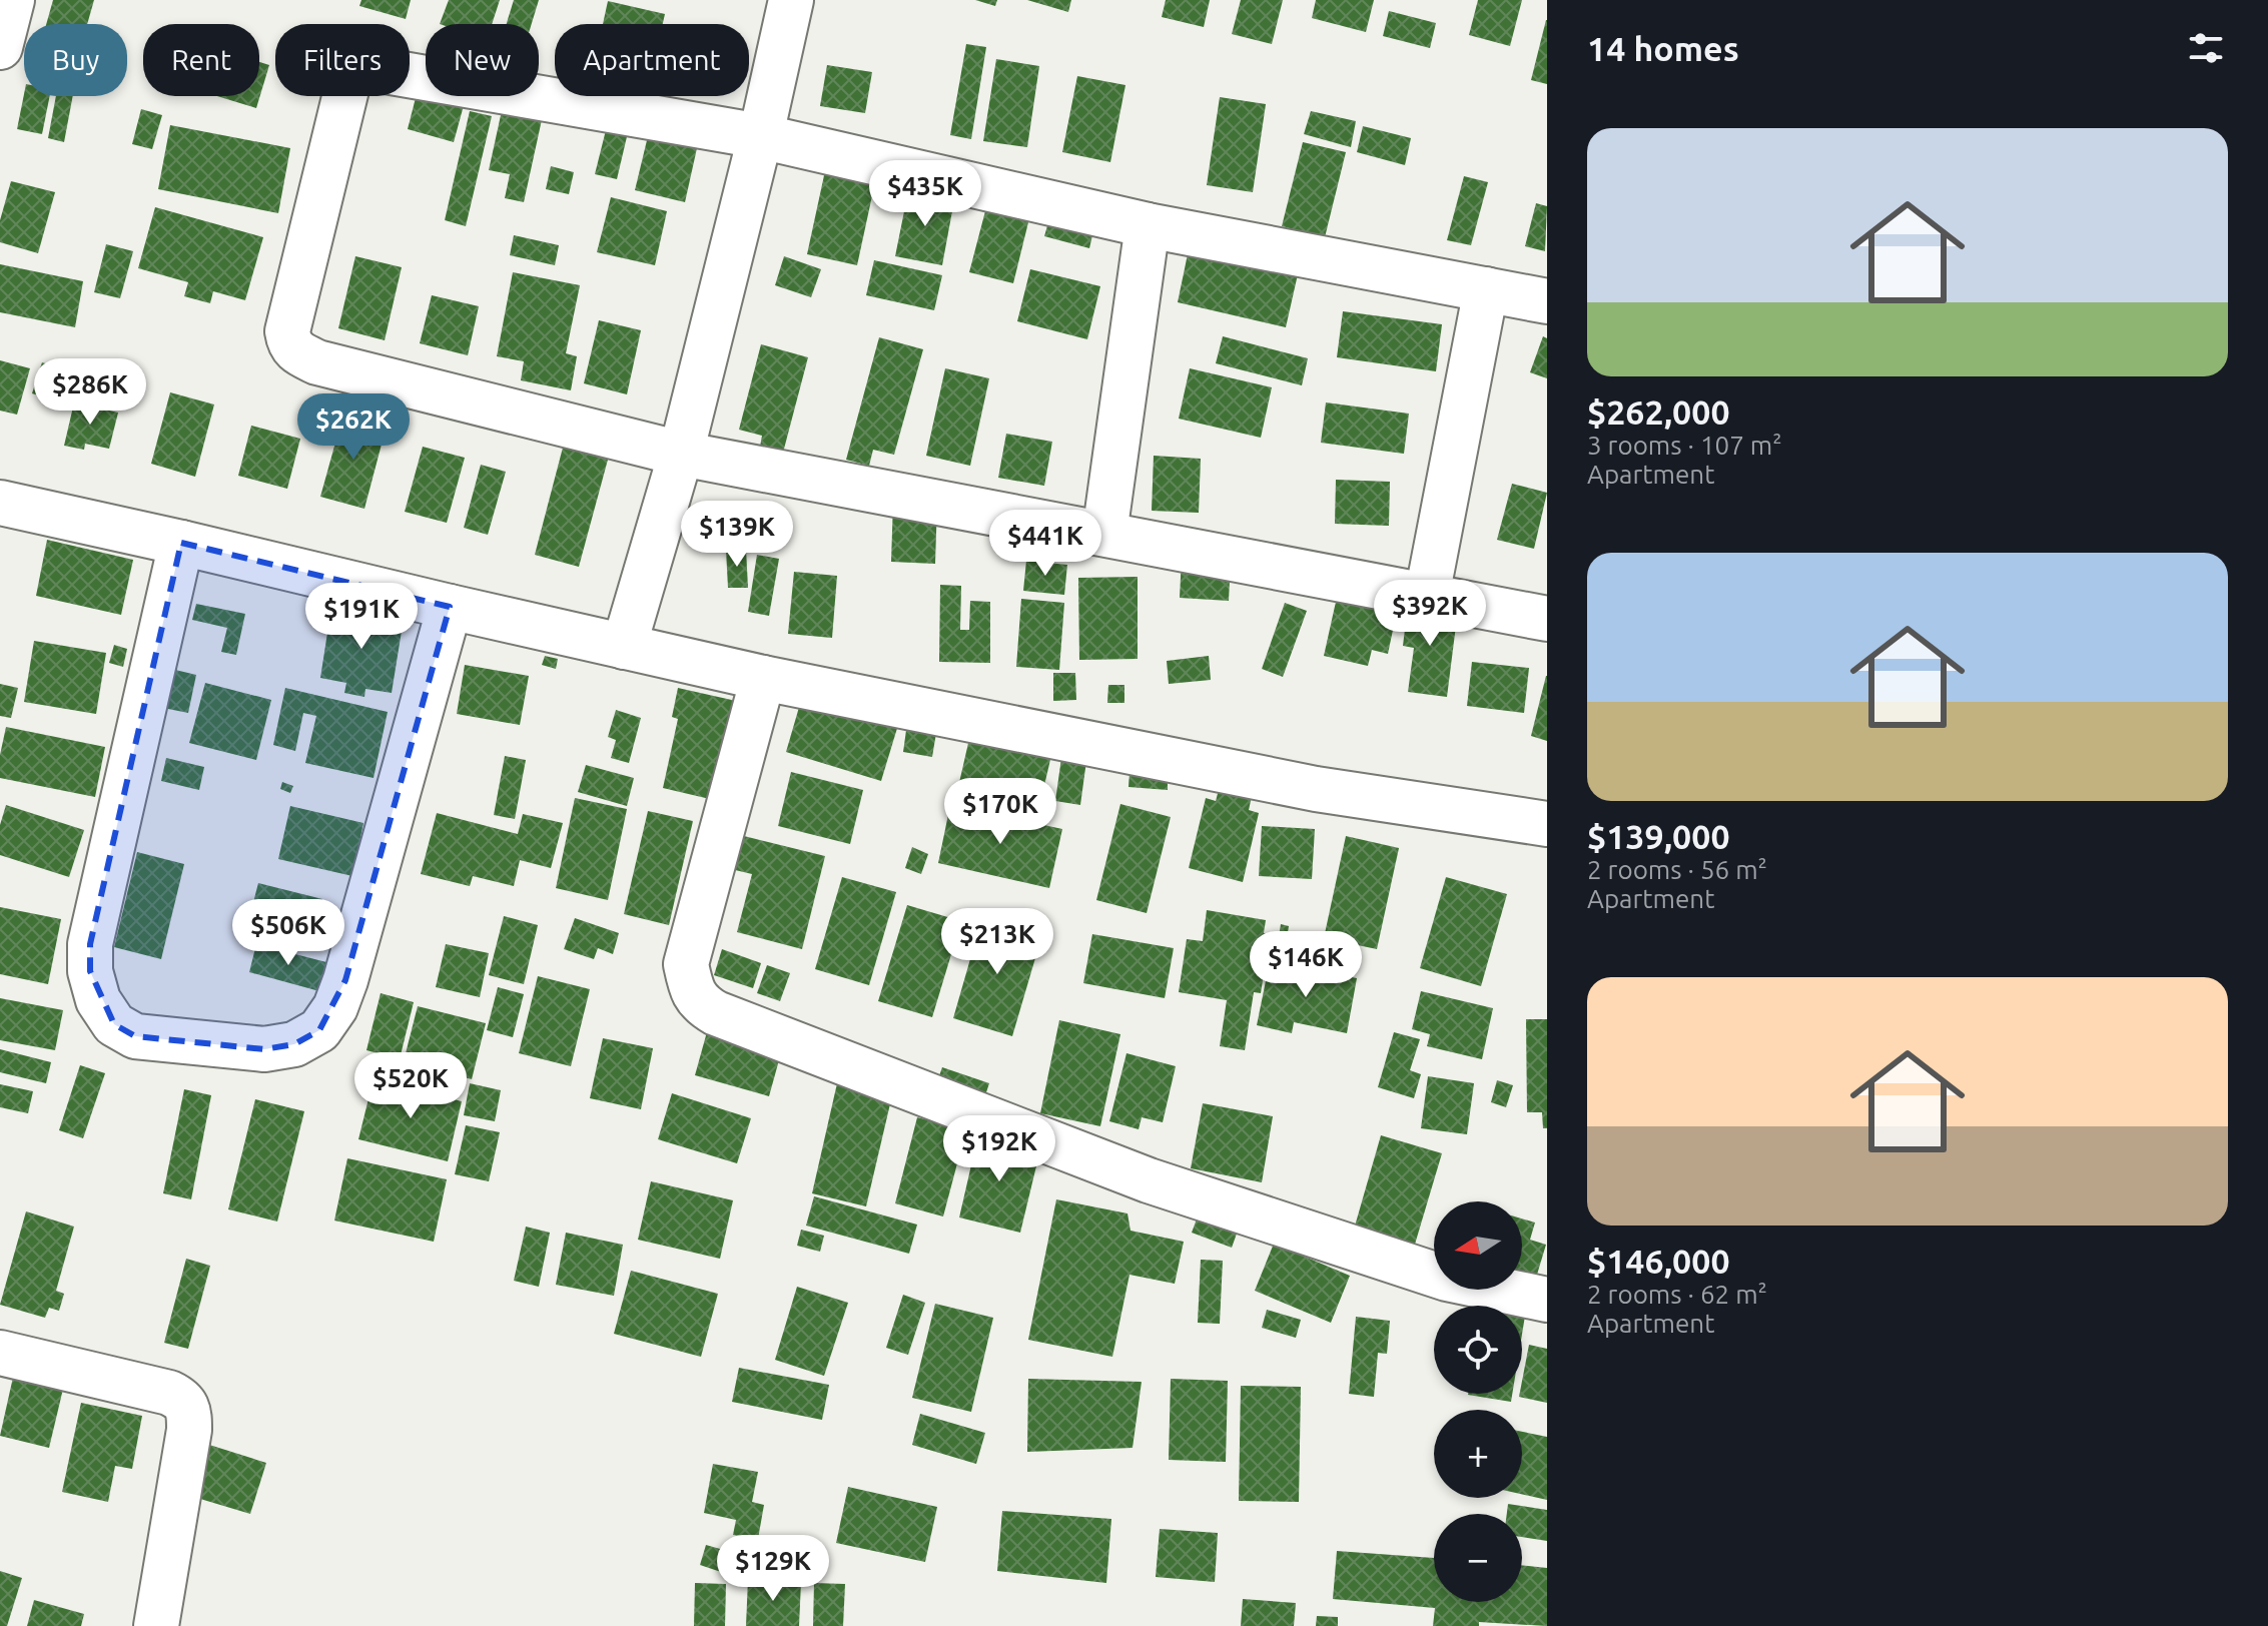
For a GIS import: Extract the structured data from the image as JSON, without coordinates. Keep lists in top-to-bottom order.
{
  "north": "left",
  "page": {
    "heading": "14 homes",
    "chip": [
      "Buy",
      "Rent",
      "Filters",
      "New",
      "Apartment"
    ],
    "list": [
      {
        "name": "$262,000",
        "note": "3 rooms · 107 m² · Apartment"
      },
      {
        "name": "$139,000",
        "note": "2 rooms · 56 m² · Apartment"
      },
      {
        "name": "$146,000",
        "note": "2 rooms · 62 m² · Apartment"
      }
    ],
    "price": [
      "$435K",
      "$286K",
      "$262K",
      "$139K",
      "$441K",
      "$392K",
      "$191K",
      "$170K",
      "$506K",
      "$213K",
      "$146K",
      "$520K",
      "$192K",
      "$129K"
    ],
    "map_buttons": ["+", "−"]
  }
}
